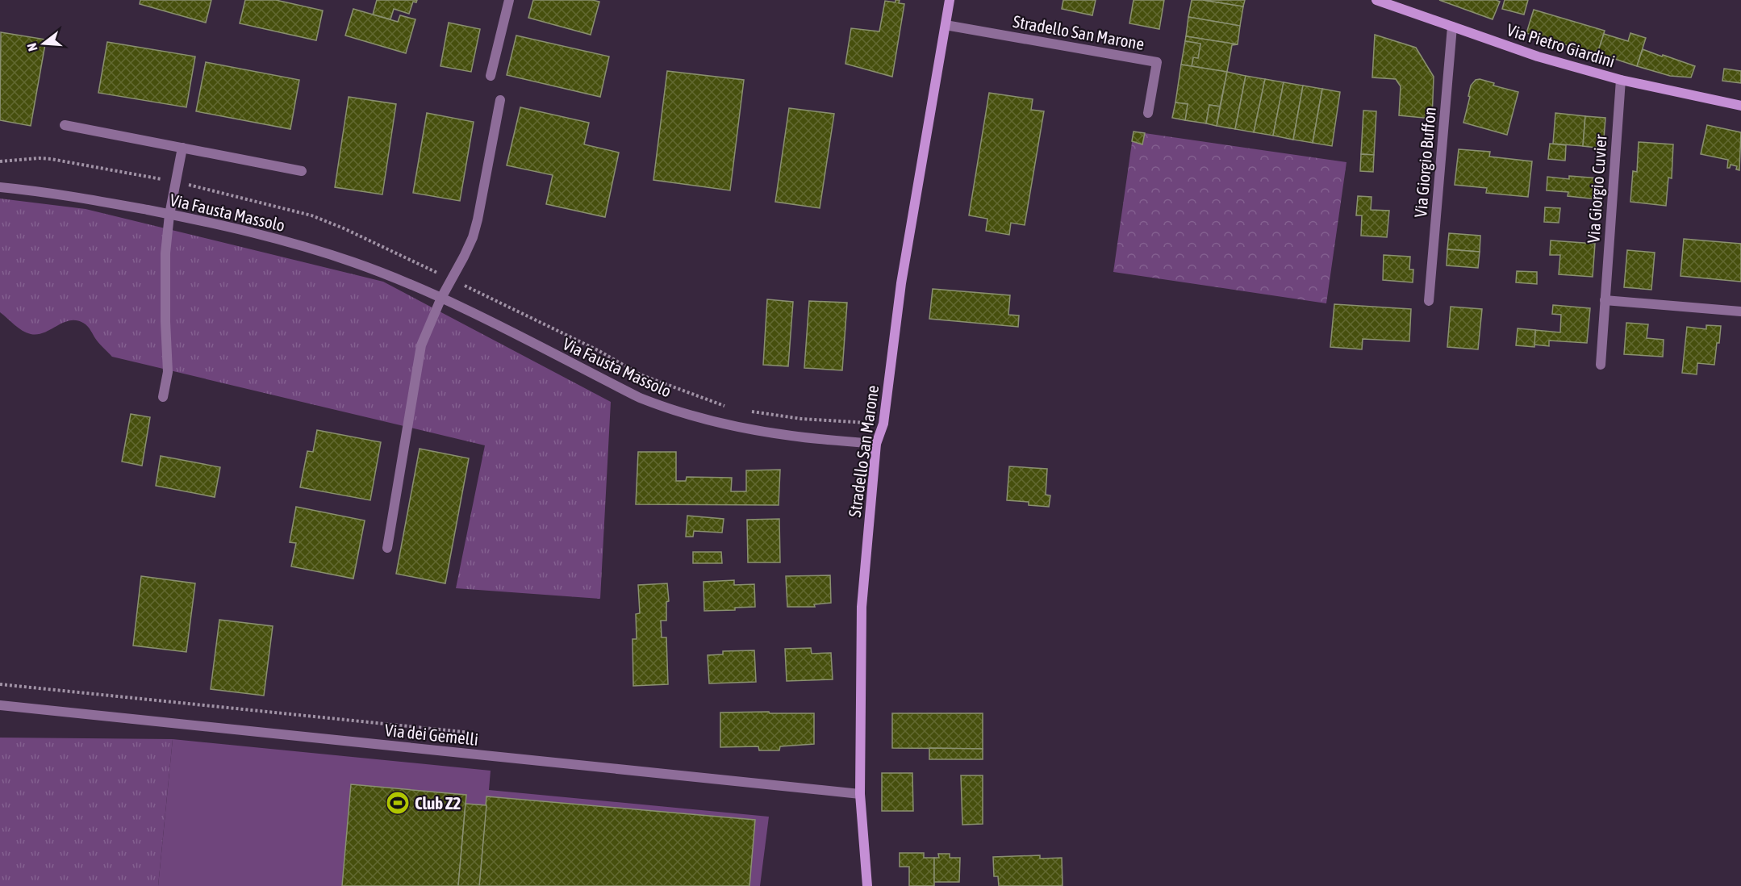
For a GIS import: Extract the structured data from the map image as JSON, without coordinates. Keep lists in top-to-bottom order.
{
  "streets": {
    "street": [
      "Stradello San Marone",
      "Via Pietro Giardini",
      "Via Giorgio Buffon",
      "Via Giorgio Cuvier",
      "Via Fausta Massolo",
      "Via dei Gemelli"
    ]
  },
  "crossings": [
    ["Stradello San Marone", "Via Fausta Massolo"],
    ["Stradello San Marone", "Via dei Gemelli"],
    ["Via Pietro Giardini", "Via Giorgio Buffon"],
    ["Via Pietro Giardini", "Via Giorgio Cuvier"]
  ],
  "places": {
    "sports": ["Club Z2"]
  },
  "north": "left"
}
